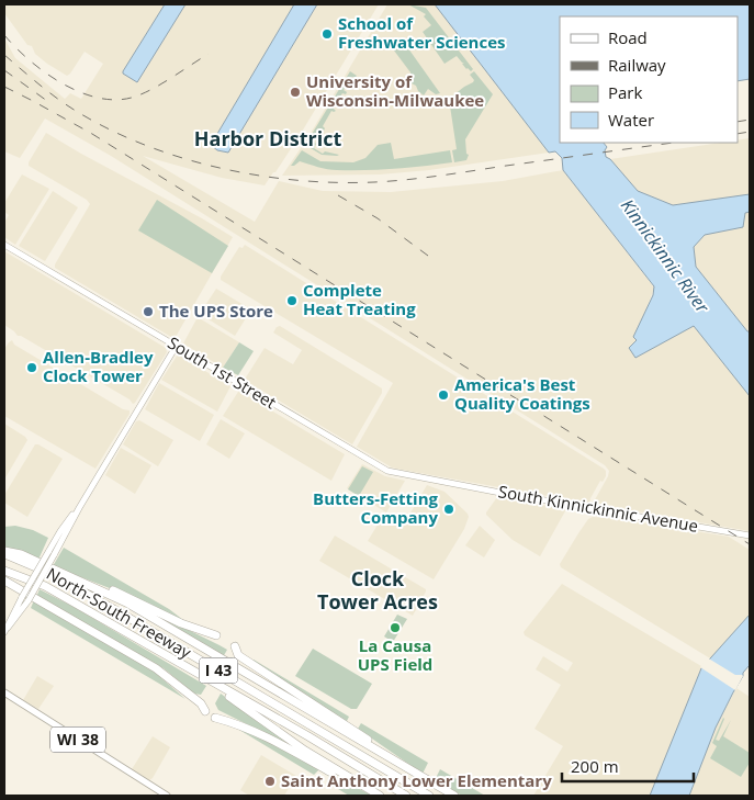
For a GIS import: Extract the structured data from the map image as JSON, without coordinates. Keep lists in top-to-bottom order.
{
  "streets": {
    "highway": ["North-South Freeway", "I 43"],
    "main road": ["South 1st Street", "South Kinnickinnic Avenue", "WI 38"]
  },
  "crossings": [
    ["South 1st Street", "South Kinnickinnic Avenue"]
  ],
  "districts": ["Harbor District", "Clock Tower Acres"],
  "water": ["Kinnickinnic River"],
  "places": [
    "School of Freshwater Sciences",
    "University of Wisconsin-Milwaukee",
    "Complete Heat Treating",
    "The UPS Store",
    "Allen-Bradley Clock Tower",
    "America's Best Quality Coatings",
    "Butters-Fetting Company",
    "La Causa UPS Field",
    "Saint Anthony Lower Elementary"
  ],
  "legend": [
    "Road",
    "Railway",
    "Park",
    "Water"
  ],
  "scale_bar": "200 m"
}
